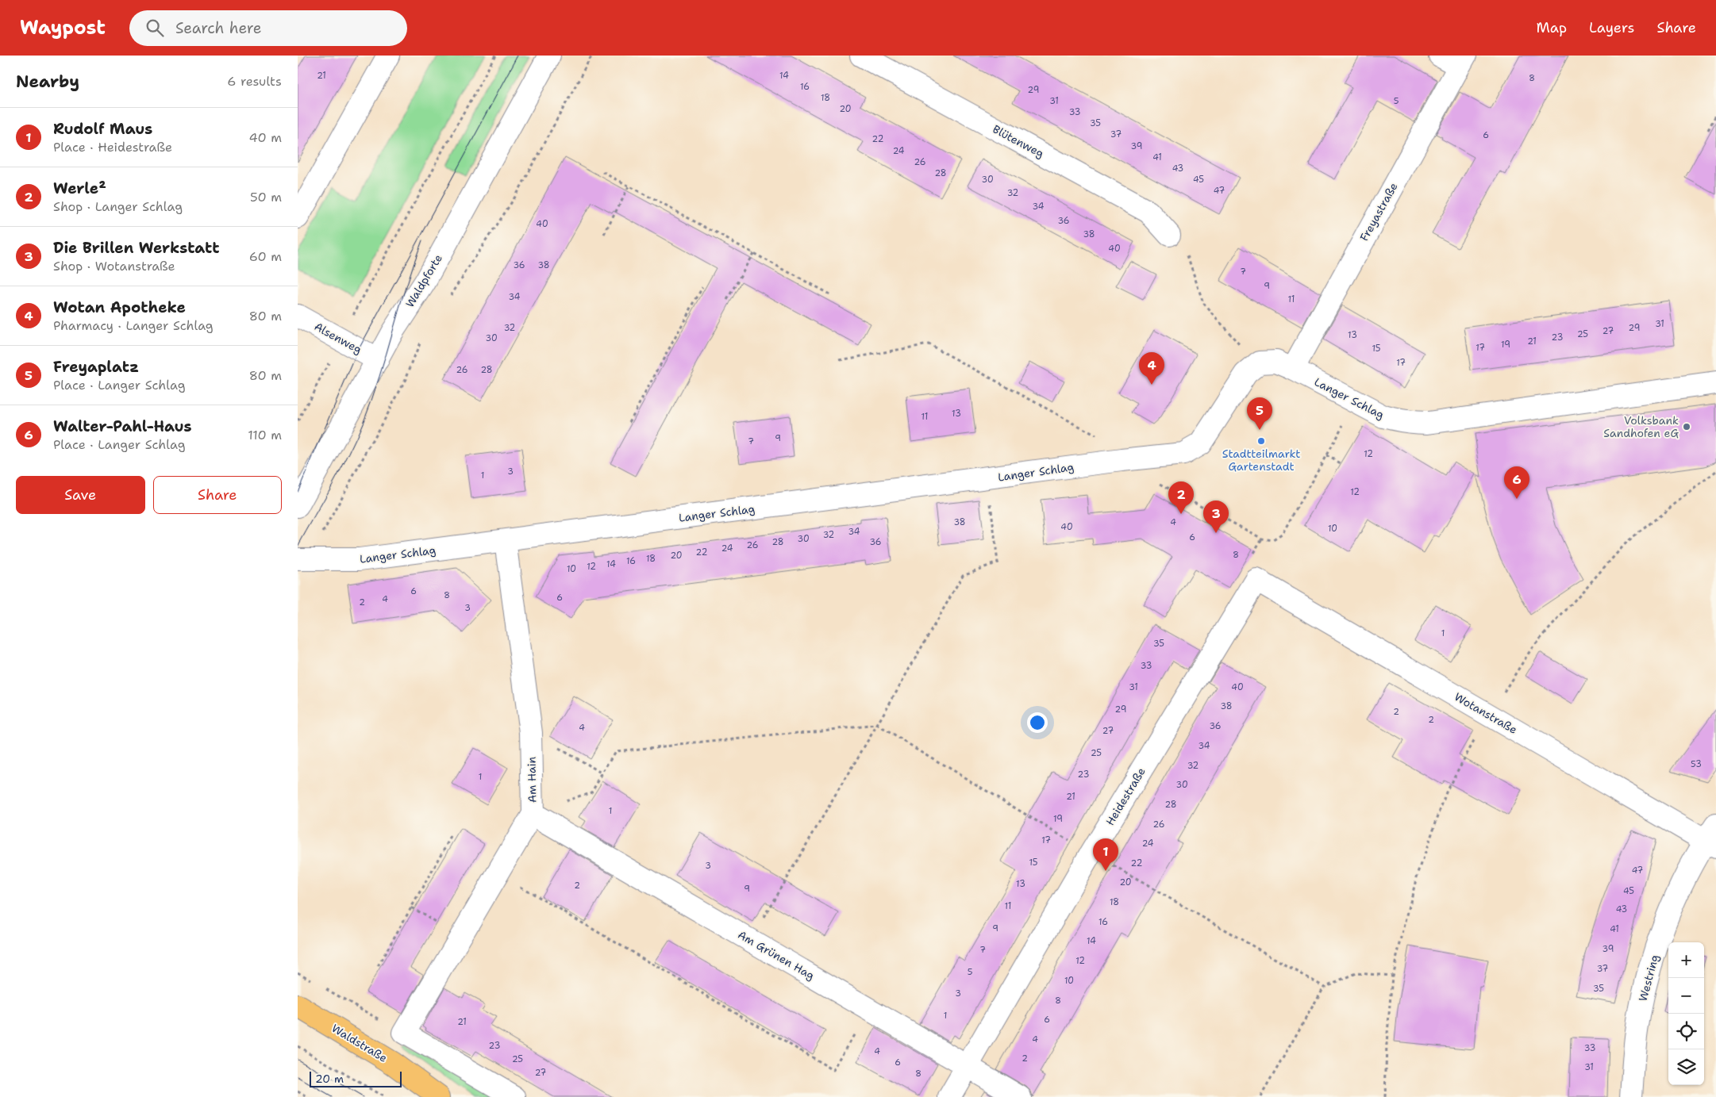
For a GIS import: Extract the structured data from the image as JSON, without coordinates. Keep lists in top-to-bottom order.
{
  "streets": {
    "main road": ["Waldstraße"],
    "street": [
      "Blütenweg",
      "Freyastraße",
      "Waldpforte",
      "Alsenweg",
      "Langer Schlag",
      "Wotanstraße",
      "Am Hain",
      "Heidestraße",
      "Am Grünen Hag",
      "Westring"
    ]
  },
  "crossings": [
    ["Freyastraße", "Langer Schlag"],
    ["Waldpforte", "Alsenweg"],
    ["Langer Schlag", "Am Hain"],
    ["Wotanstraße", "Heidestraße"],
    ["Wotanstraße", "Westring"],
    ["Am Hain", "Am Grünen Hag"],
    ["Heidestraße", "Am Grünen Hag"]
  ],
  "places": ["Volksbank Sandhofen eG", "Stadtteilmarkt Gartenstadt"],
  "house_numbers": [
    "21",
    "14",
    "8",
    "16",
    "29",
    "18",
    "31",
    "5",
    "20",
    "33",
    "35",
    "37",
    "6",
    "22",
    "39",
    "24",
    "41",
    "26",
    "43",
    "28",
    "30",
    "45",
    "47",
    "32",
    "34",
    "36",
    "40",
    "38",
    "40",
    "36",
    "38",
    "7",
    "9",
    "34",
    "11",
    "31",
    "32",
    "29",
    "27",
    "25",
    "13",
    "23",
    "30",
    "21",
    "19",
    "17",
    "15",
    "17",
    "26",
    "28",
    "13",
    "11",
    "9",
    "7",
    "12",
    "3",
    "1",
    "12",
    "38",
    "4",
    "40",
    "10",
    "34",
    "32",
    "6",
    "30",
    "28",
    "36",
    "26",
    "24",
    "22",
    "8",
    "20",
    "18",
    "16",
    "14",
    "12",
    "10",
    "6",
    "8",
    "6",
    "4",
    "2",
    "3",
    "1",
    "35",
    "33",
    "31",
    "40",
    "38",
    "29",
    "2",
    "2",
    "36",
    "4",
    "27",
    "34",
    "25",
    "53",
    "32",
    "23",
    "1",
    "30",
    "21",
    "28",
    "1",
    "19",
    "26",
    "17",
    "24",
    "15",
    "22",
    "3",
    "47",
    "20",
    "13",
    "2",
    "9",
    "45",
    "18",
    "11",
    "43",
    "16",
    "9",
    "41",
    "14",
    "39",
    "7",
    "12",
    "37",
    "5",
    "10",
    "35",
    "3",
    "8",
    "1",
    "6",
    "21",
    "4",
    "23",
    "33",
    "4",
    "2",
    "25",
    "6",
    "31",
    "27",
    "8"
  ],
  "scale_bar": "20 m",
  "page": {
    "header": "Waypost",
    "search": "Search here",
    "nav": ["Map", "Layers", "Share"],
    "heading": ["Nearby", "6 results"],
    "list": [
      {
        "mark": "1",
        "name": "Rudolf Maus",
        "note": "Place · Heidestraße",
        "value": "40 m"
      },
      {
        "mark": "2",
        "name": "Werle²",
        "note": "Shop · Langer Schlag",
        "value": "50 m"
      },
      {
        "mark": "3",
        "name": "Die Brillen Werkstatt",
        "note": "Shop · Wotanstraße",
        "value": "60 m"
      },
      {
        "mark": "4",
        "name": "Wotan Apotheke",
        "note": "Pharmacy · Langer Schlag",
        "value": "80 m"
      },
      {
        "mark": "5",
        "name": "Freyaplatz",
        "note": "Place · Langer Schlag",
        "value": "80 m"
      },
      {
        "mark": "6",
        "name": "Walter-Pahl-Haus",
        "note": "Place · Langer Schlag",
        "value": "110 m"
      }
    ],
    "pins": [
      "4",
      "5",
      "6",
      "2",
      "3",
      "1"
    ],
    "buttons": ["Save", "Share"],
    "map_buttons": ["+", "−"],
    "scale": "20 m"
  }
}
